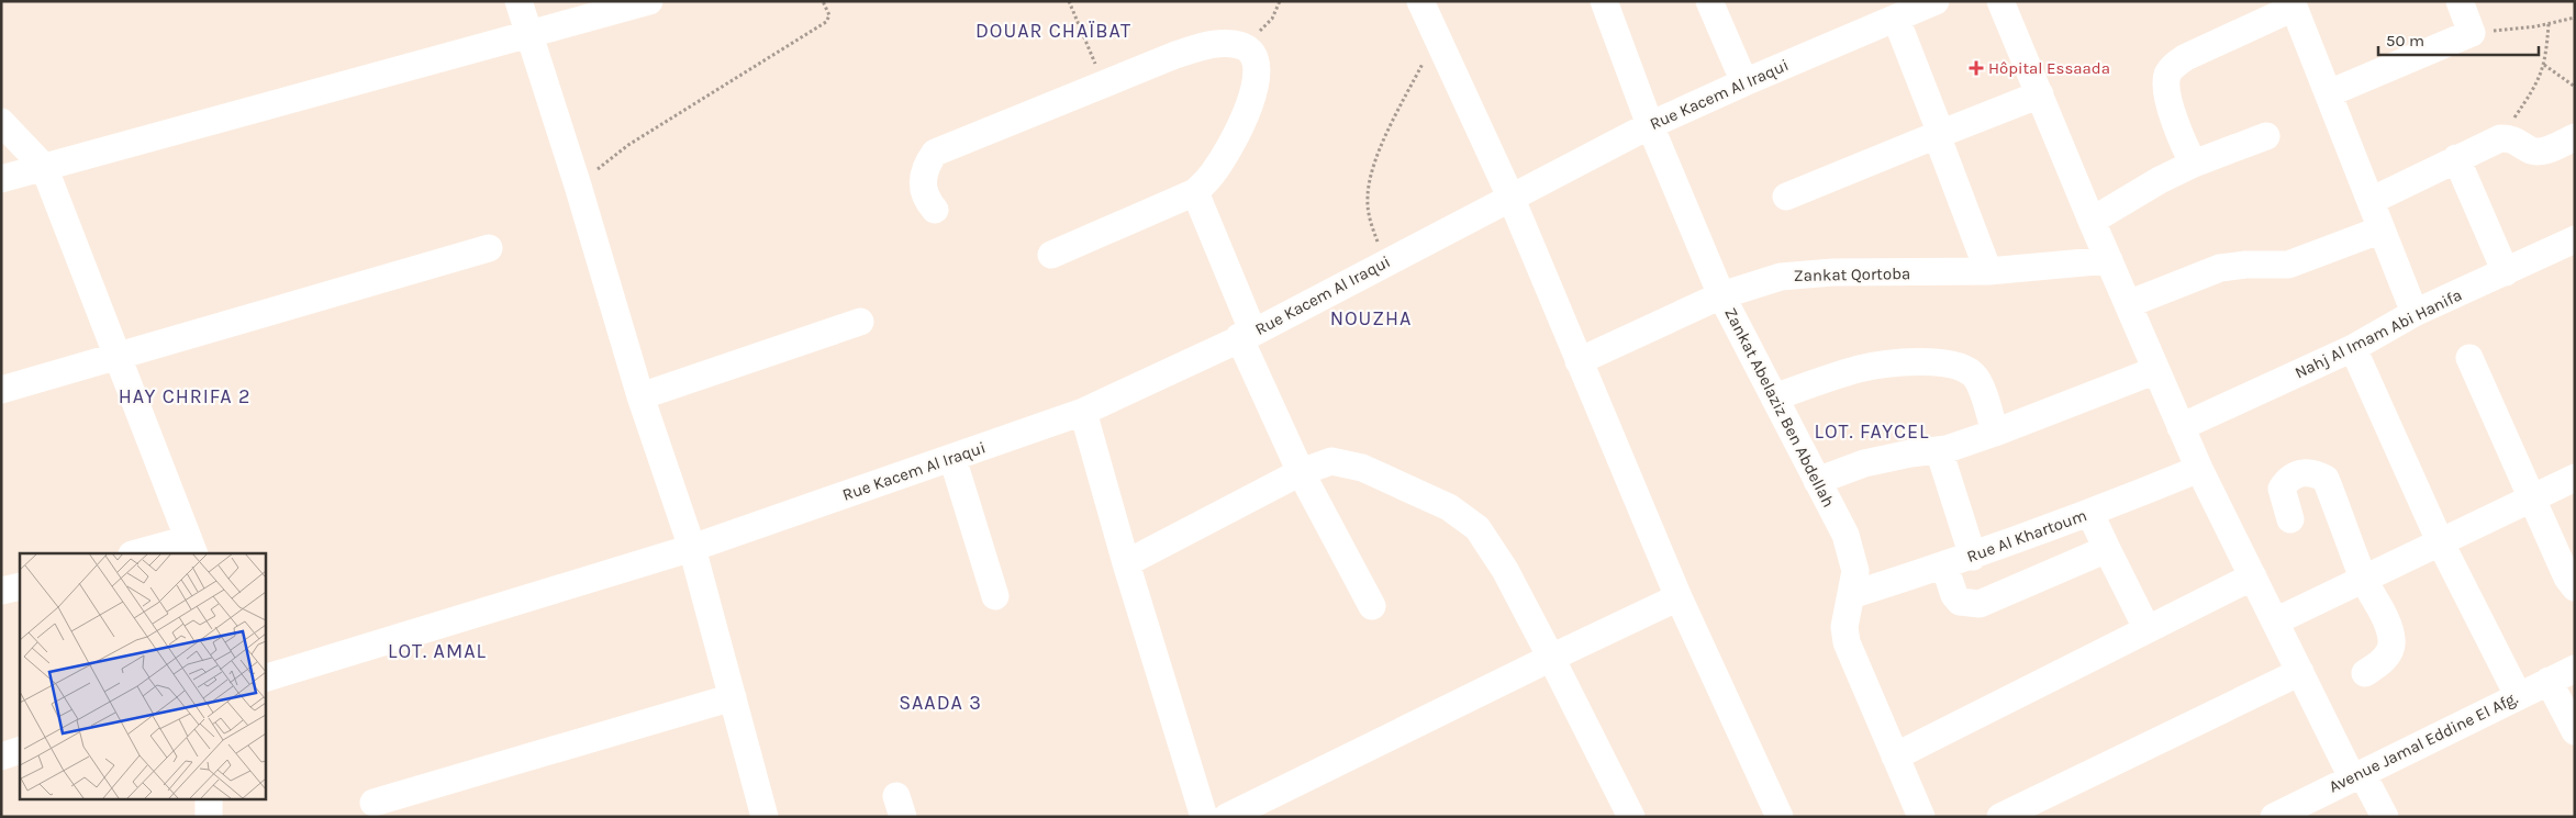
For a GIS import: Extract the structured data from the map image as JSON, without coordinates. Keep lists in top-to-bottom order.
{
  "streets": {
    "street": [
      "Rue Kacem Al Iraqui",
      "Zankat Qortoba",
      "Nahj Al Imam Abi Hanifa",
      "Zankat Abelaziz Ben Abdellah",
      "Rue Al Khartoum",
      "Avenue Jamal Eddine El Afg."
    ]
  },
  "crossings": [
    ["Rue Kacem Al Iraqui", "Zankat Abelaziz Ben Abdellah"],
    ["Zankat Qortoba", "Zankat Abelaziz Ben Abdellah"],
    ["Zankat Abelaziz Ben Abdellah", "Rue Al Khartoum"]
  ],
  "districts": [
    "DOUAR CHAÏBAT",
    "NOUZHA",
    "HAY CHRIFA 2",
    "LOT. FAYCEL",
    "LOT. AMAL",
    "SAADA 3"
  ],
  "places": {
    "health": ["Hôpital Essaada"]
  },
  "scale_bar": "50 m"
}
